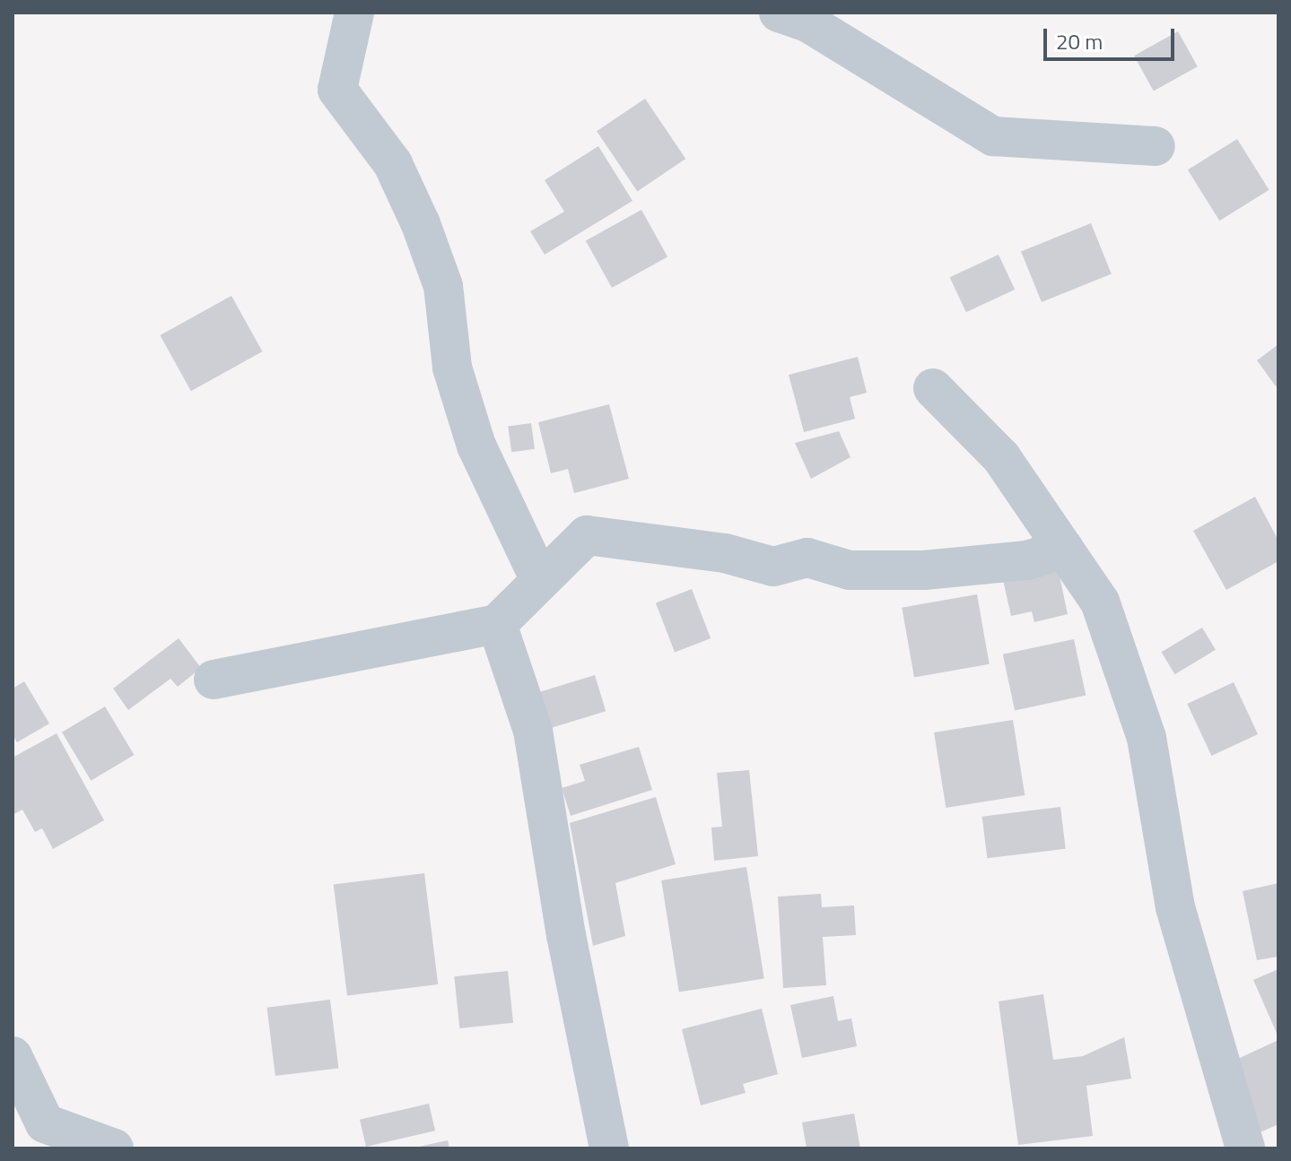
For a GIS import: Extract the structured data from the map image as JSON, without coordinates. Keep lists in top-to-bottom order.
{
  "scale_bar": "20 m"
}
